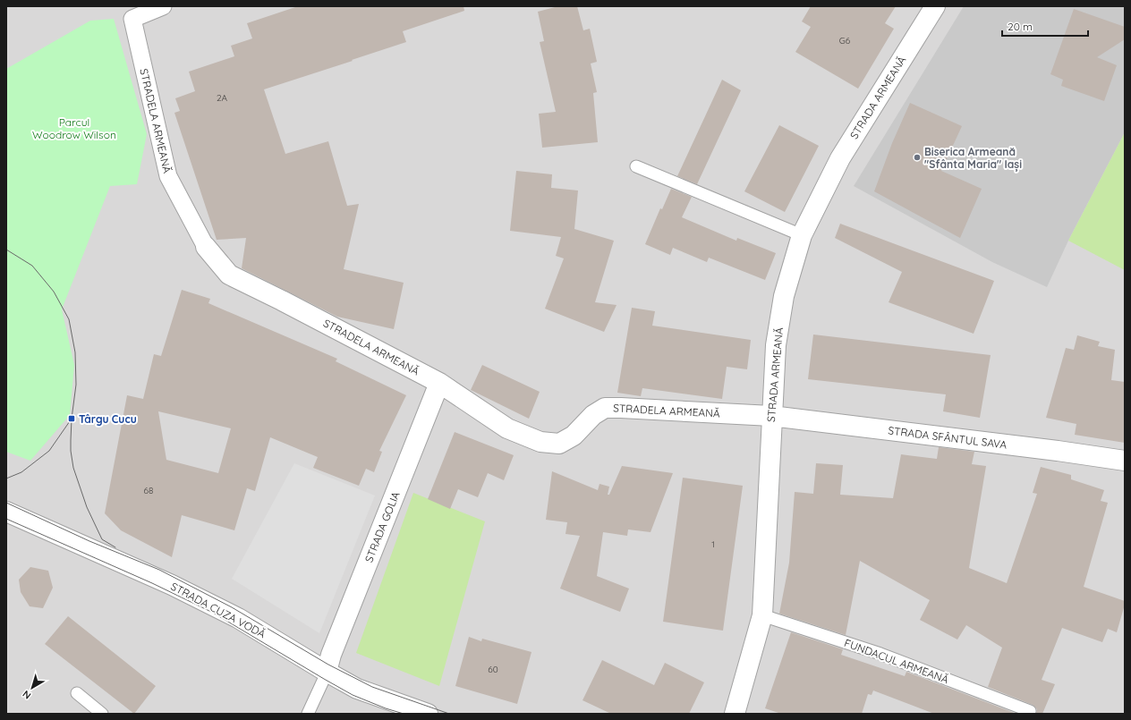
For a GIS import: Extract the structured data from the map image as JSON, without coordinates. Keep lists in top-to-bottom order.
{
  "streets": {
    "street": [
      "STRADA ARMEANĂ",
      "STRADELA ARMEANĂ",
      "STRADA SFÂNTUL SAVA",
      "STRADA GOLIA",
      "STRADA CUZA VODĂ"
    ],
    "lane": ["FUNDACUL ARMEANĂ"]
  },
  "crossings": [
    ["STRADA ARMEANĂ", "STRADELA ARMEANĂ"],
    ["STRADA ARMEANĂ", "STRADA SFÂNTUL SAVA"],
    ["STRADA ARMEANĂ", "FUNDACUL ARMEANĂ"],
    ["STRADELA ARMEANĂ", "STRADA SFÂNTUL SAVA"],
    ["STRADELA ARMEANĂ", "STRADA GOLIA"],
    ["STRADA GOLIA", "STRADA CUZA VODĂ"]
  ],
  "parks": ["Parcul Woodrow Wilson"],
  "places": {
    "other": ["Biserica Armeană \"Sfânta Maria\" Iași"],
    "transit": ["Târgu Cucu"]
  },
  "house_numbers": [
    "G6",
    "2A",
    "68",
    "1",
    "60"
  ],
  "scale_bar": "20 m",
  "north": "bottom left"
}
